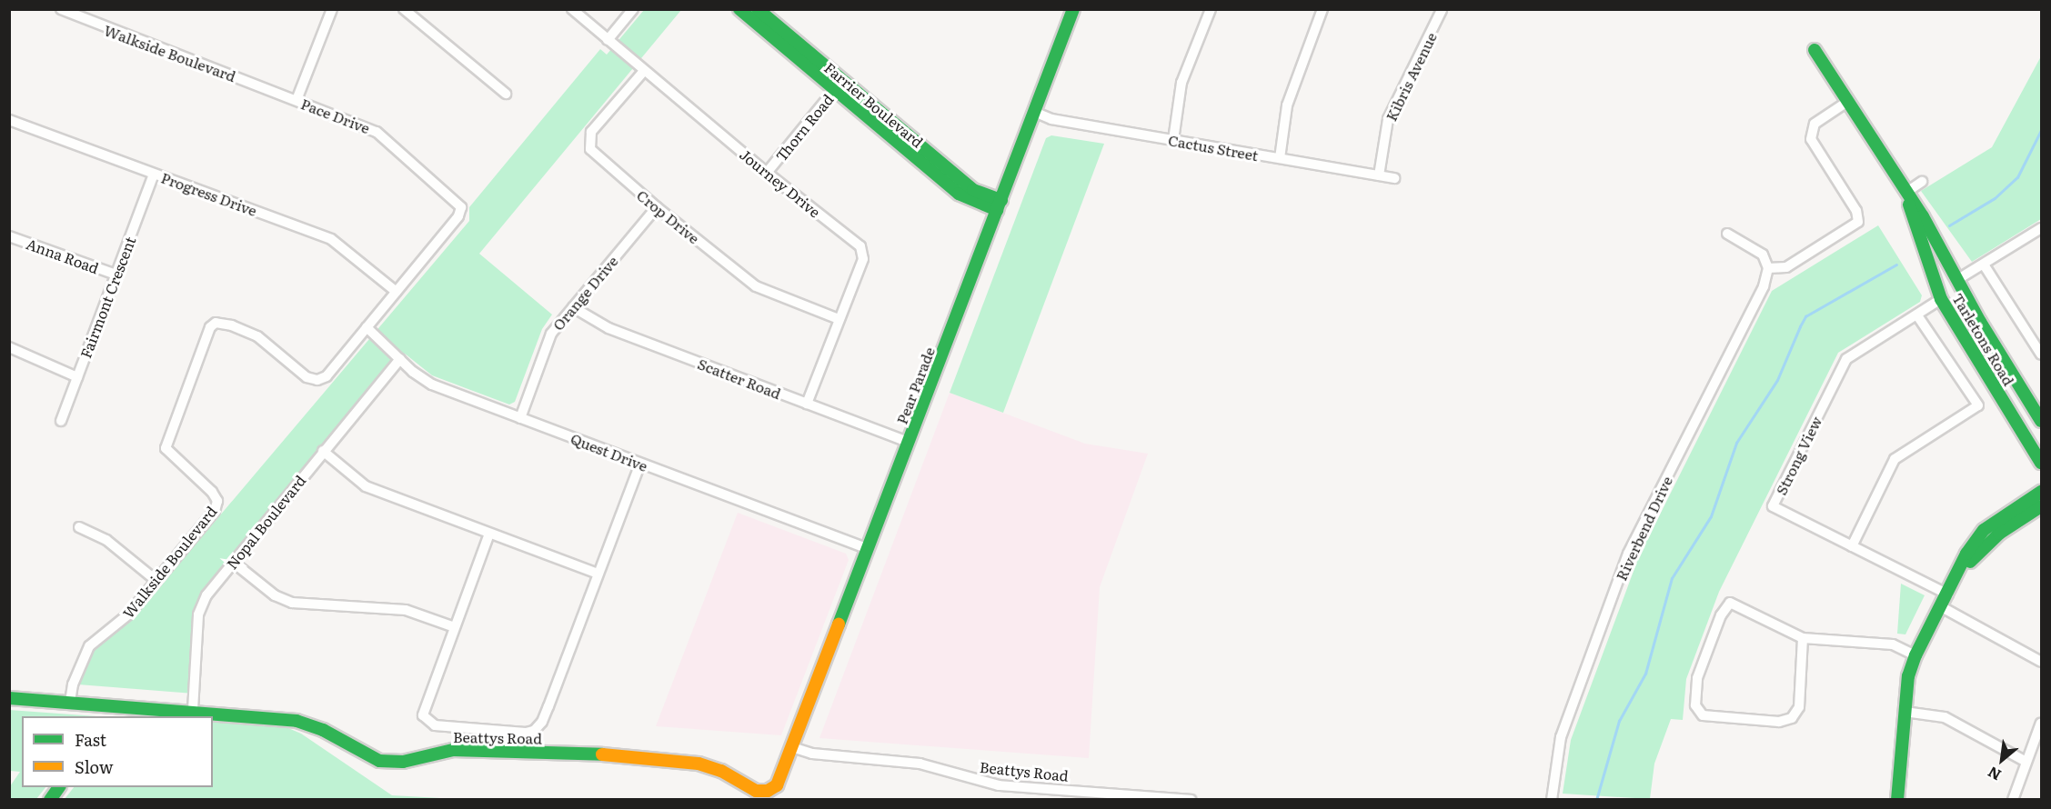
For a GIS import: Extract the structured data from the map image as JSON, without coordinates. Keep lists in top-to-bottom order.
{
  "streets": {
    "street": [
      "Walkside Boulevard",
      "Kibris Avenue",
      "Farrier Boulevard",
      "Pace Drive",
      "Thorn Road",
      "Cactus Street",
      "Journey Drive",
      "Progress Drive",
      "Crop Drive",
      "Anna Road",
      "Orange Drive",
      "Fairmont Crescent",
      "Tarletons Road",
      "Scatter Road",
      "Pear Parade",
      "Quest Drive",
      "Strong View",
      "Nopal Boulevard",
      "Riverbend Drive",
      "Beattys Road"
    ]
  },
  "crossings": [
    ["Walkside Boulevard", "Pace Drive"],
    ["Walkside Boulevard", "Progress Drive"],
    ["Walkside Boulevard", "Quest Drive"],
    ["Walkside Boulevard", "Beattys Road"],
    ["Kibris Avenue", "Cactus Street"],
    ["Farrier Boulevard", "Thorn Road"],
    ["Farrier Boulevard", "Pear Parade"],
    ["Thorn Road", "Journey Drive"],
    ["Cactus Street", "Pear Parade"],
    ["Journey Drive", "Crop Drive"],
    ["Journey Drive", "Scatter Road"],
    ["Progress Drive", "Fairmont Crescent"],
    ["Crop Drive", "Orange Drive"],
    ["Anna Road", "Fairmont Crescent"],
    ["Orange Drive", "Scatter Road"],
    ["Orange Drive", "Quest Drive"],
    ["Tarletons Road", "Strong View"],
    ["Scatter Road", "Pear Parade"],
    ["Pear Parade", "Quest Drive"],
    ["Pear Parade", "Beattys Road"],
    ["Quest Drive", "Nopal Boulevard"],
    ["Nopal Boulevard", "Beattys Road"]
  ],
  "legend": ["Fast", "Slow"],
  "north": "bottom left"
}
